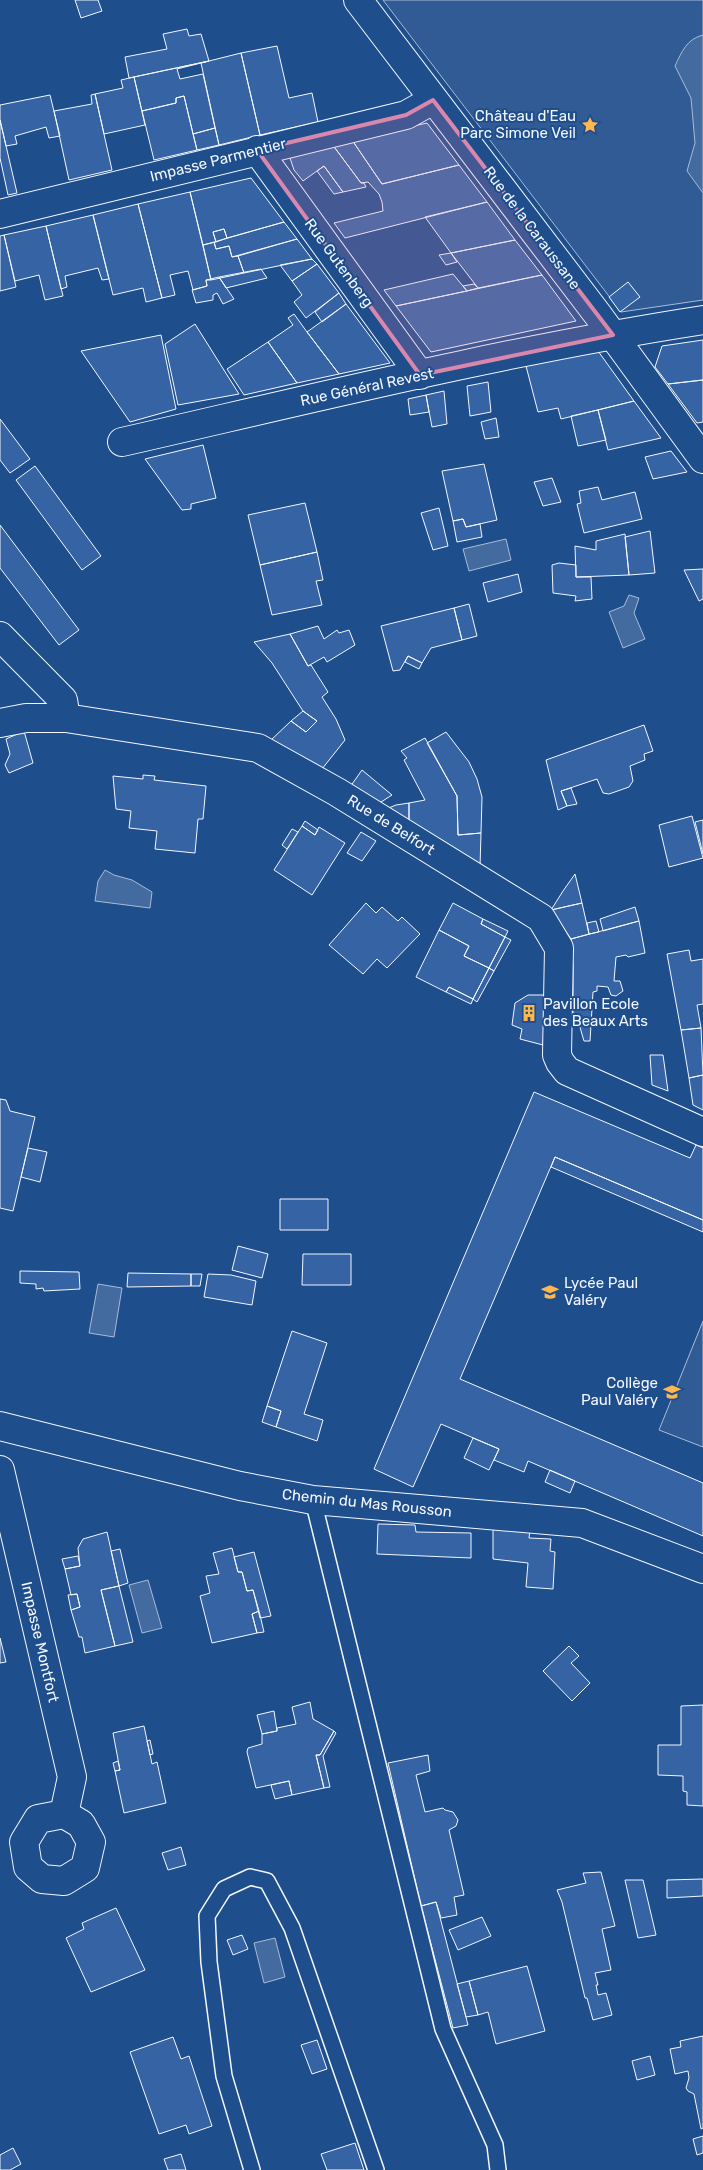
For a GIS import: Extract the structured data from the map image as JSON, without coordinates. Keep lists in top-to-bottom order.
{
  "streets": {
    "street": [
      "Impasse Parmentier",
      "Rue de la Caraussane",
      "Rue Gutenberg",
      "Rue Général Revest",
      "Rue de Belfort",
      "Chemin du Mas Rousson",
      "Impasse Montfort"
    ]
  },
  "crossings": [
    ["Impasse Parmentier", "Rue de la Caraussane"],
    ["Impasse Parmentier", "Rue Gutenberg"],
    ["Rue de la Caraussane", "Rue Général Revest"],
    ["Rue Gutenberg", "Rue Général Revest"]
  ],
  "places": {
    "place": ["Château d'Eau Parc Simone Veil"],
    "building": ["Pavillon Ecole des Beaux Arts"],
    "school or university": ["Lycée Paul Valéry", "Collège Paul Valéry"]
  }
}
